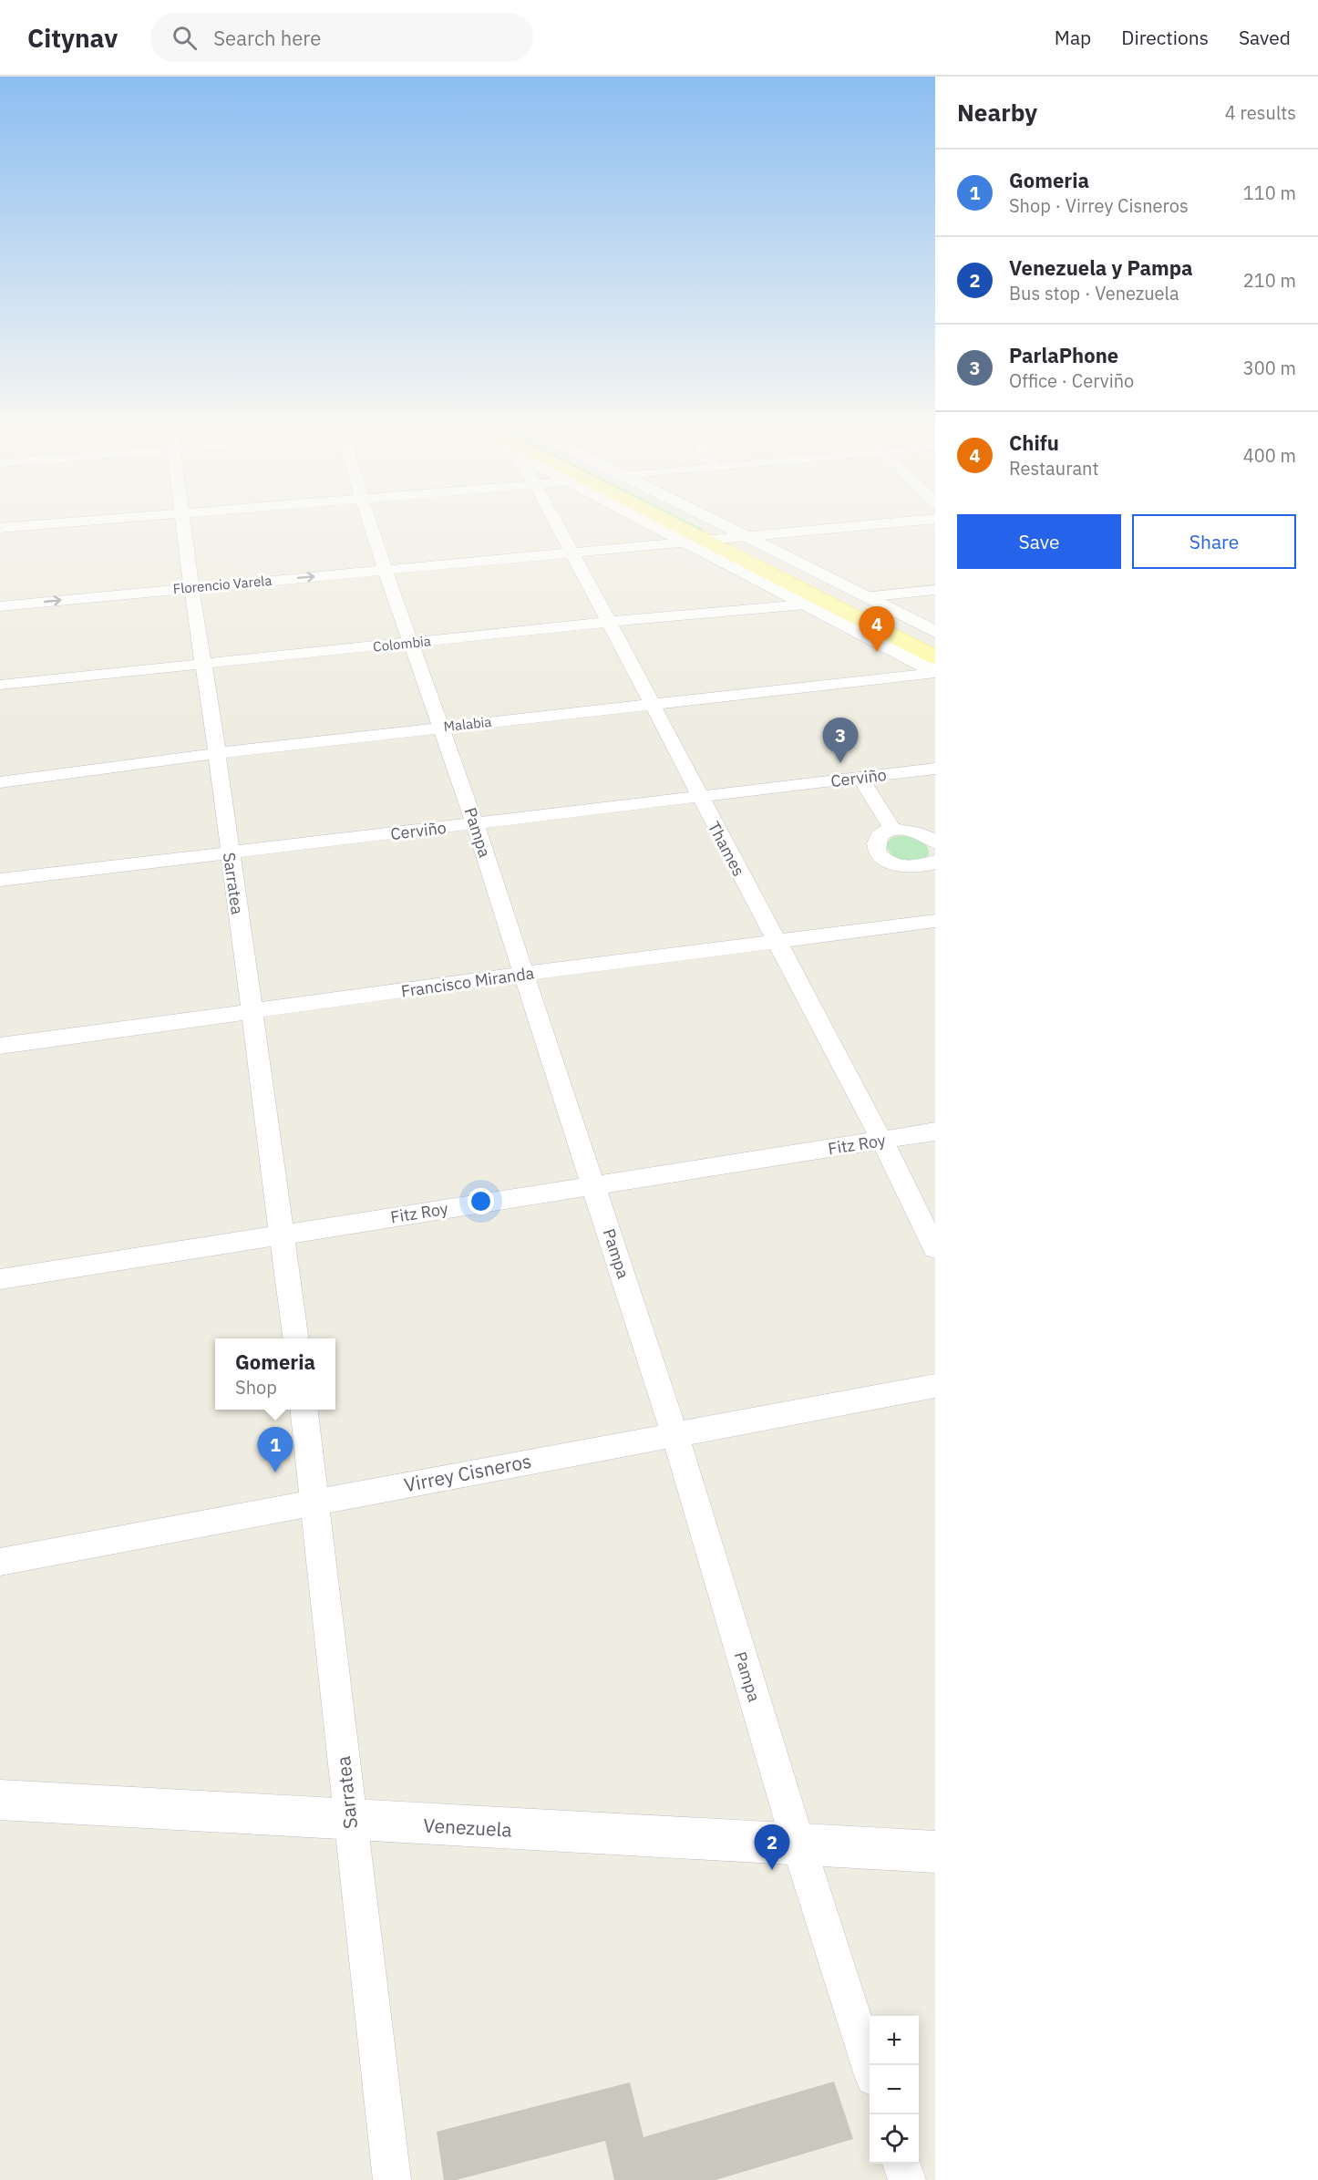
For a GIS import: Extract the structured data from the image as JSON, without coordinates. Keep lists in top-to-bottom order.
{
  "streets": {
    "street": [
      "Florencio Varela",
      "Colombia",
      "Malabia",
      "Cerviño",
      "Pampa",
      "Thames",
      "Sarratea",
      "Francisco Miranda",
      "Fitz Roy",
      "Virrey Cisneros",
      "Venezuela"
    ]
  },
  "crossings": [
    ["Florencio Varela", "Pampa"],
    ["Florencio Varela", "Thames"],
    ["Florencio Varela", "Sarratea"],
    ["Colombia", "Pampa"],
    ["Colombia", "Thames"],
    ["Colombia", "Sarratea"],
    ["Malabia", "Pampa"],
    ["Malabia", "Thames"],
    ["Malabia", "Sarratea"],
    ["Cerviño", "Pampa"],
    ["Cerviño", "Thames"],
    ["Cerviño", "Sarratea"],
    ["Pampa", "Francisco Miranda"],
    ["Pampa", "Fitz Roy"],
    ["Pampa", "Virrey Cisneros"],
    ["Pampa", "Venezuela"],
    ["Thames", "Francisco Miranda"],
    ["Thames", "Fitz Roy"],
    ["Sarratea", "Francisco Miranda"],
    ["Sarratea", "Fitz Roy"],
    ["Sarratea", "Virrey Cisneros"],
    ["Sarratea", "Venezuela"]
  ],
  "one_way": ["Florencio Varela"],
  "page": {
    "header": "Citynav",
    "search": "Search here",
    "nav": ["Map", "Directions", "Saved"],
    "heading": ["Nearby", "4 results"],
    "list": [
      {
        "mark": "1",
        "name": "Gomeria",
        "note": "Shop · Virrey Cisneros",
        "value": "110 m"
      },
      {
        "mark": "2",
        "name": "Venezuela y Pampa",
        "note": "Bus stop · Venezuela",
        "value": "210 m"
      },
      {
        "mark": "3",
        "name": "ParlaPhone",
        "note": "Office · Cerviño",
        "value": "300 m"
      },
      {
        "mark": "4",
        "name": "Chifu",
        "note": "Restaurant",
        "value": "400 m"
      }
    ],
    "buttons": ["Save", "Share"],
    "pins": [
      "4",
      "3",
      "1",
      "2"
    ],
    "popup": ["Gomeria", "Shop"],
    "map_buttons": ["+", "−"]
  }
}
